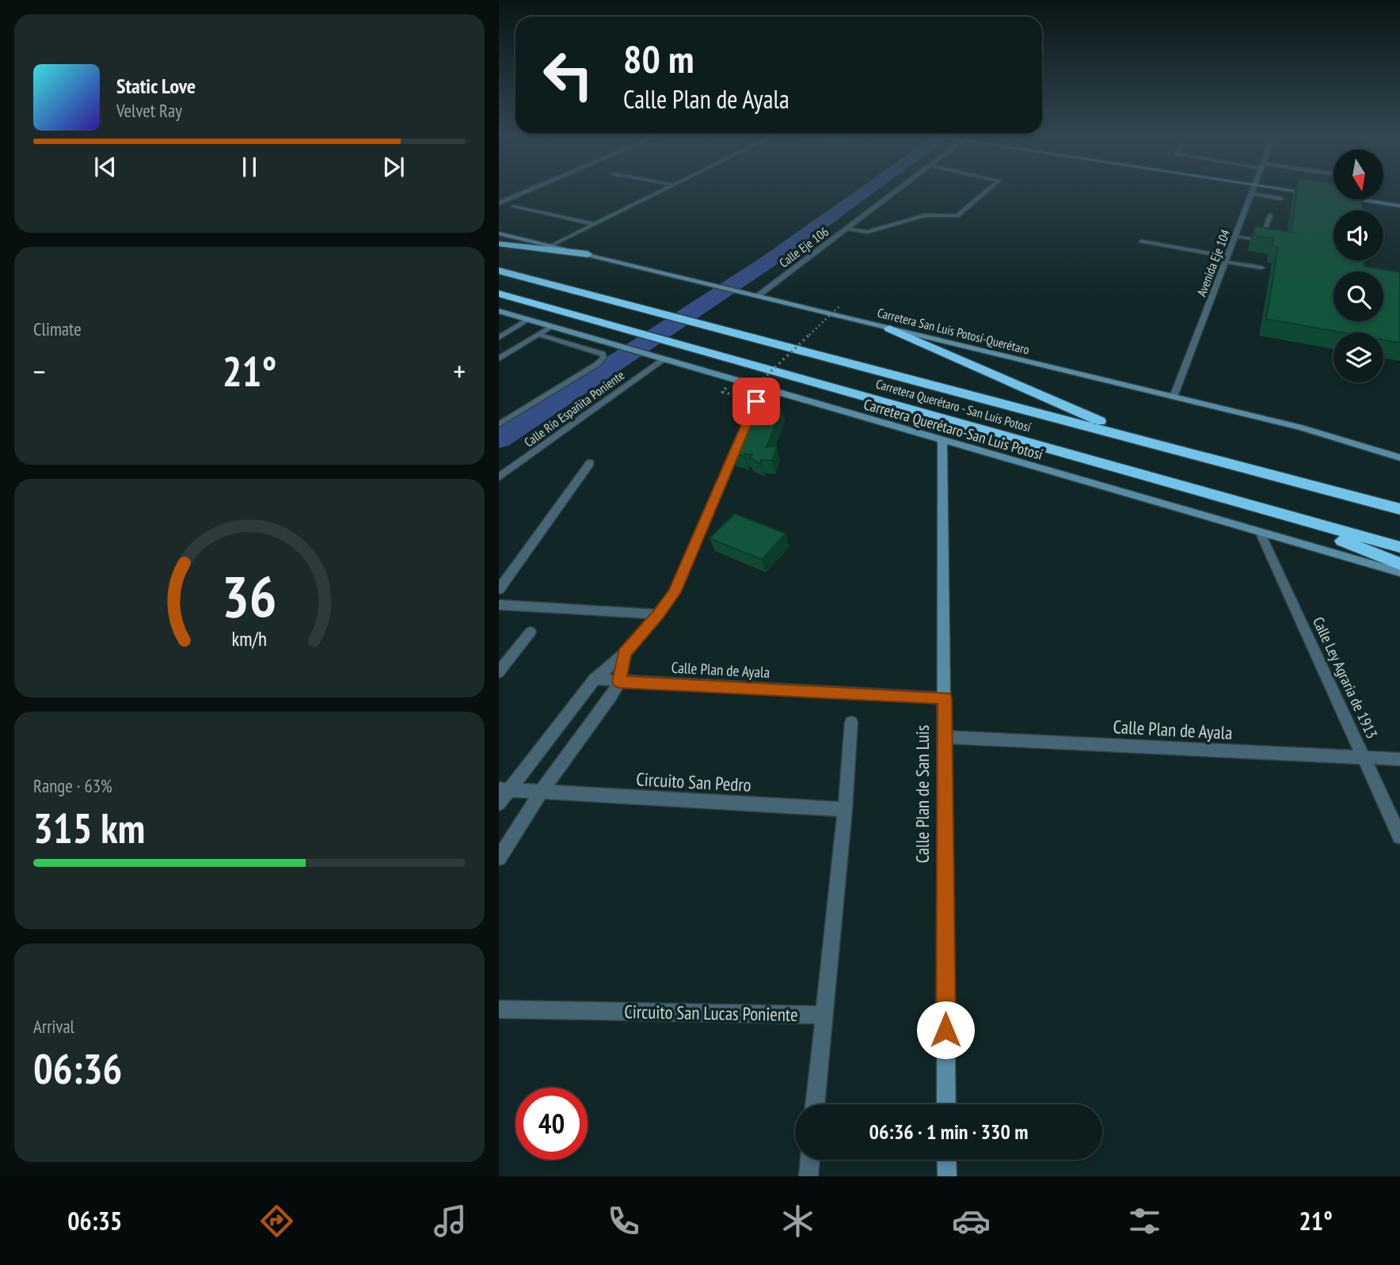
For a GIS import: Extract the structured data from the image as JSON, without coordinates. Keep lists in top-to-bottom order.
{
  "streets": {
    "highway": ["Carretera Querétaro - San Luis Potosí"],
    "main road": ["Carretera San Luis Potosí-Querétaro", "Carretera Querétaro-San Luis Potosí", "Calle Plan de San Luis"],
    "street": [
      "Calle Eje 106",
      "Avenida Eje 104",
      "Calle Río Españita Poniente",
      "Calle Plan de Ayala",
      "Calle Ley Agraria de 1913",
      "Circuito San Pedro",
      "Circuito San Lucas Poniente"
    ]
  },
  "crossings": [
    ["Calle Eje 106", "Carretera San Luis Potosí-Querétaro"],
    ["Avenida Eje 104", "Carretera San Luis Potosí-Querétaro"],
    ["Calle Río Españita Poniente", "Carretera Querétaro-San Luis Potosí"],
    ["Carretera Querétaro-San Luis Potosí", "Calle Ley Agraria de 1913"],
    ["Carretera Querétaro-San Luis Potosí", "Calle Plan de San Luis"],
    ["Calle Plan de Ayala", "Calle Ley Agraria de 1913"],
    ["Calle Plan de Ayala", "Calle Plan de San Luis"]
  ],
  "north": "bottom",
  "page": {
    "turn": ["80 m", "Calle Plan de Ayala"],
    "song": ["Static Love", "Velvet Ray"],
    "tile": [
      "Climate",
      ["Range · 63%", "315 km"],
      ["Arrival", "06:36"]
    ],
    "heat": ["−", "21°", "+"],
    "limit": "40",
    "trip": "06:36 · 1 min · 330 m",
    "tabs": ["06:35", "21°"],
    "gauge": ["36", "km/h"]
  }
}
